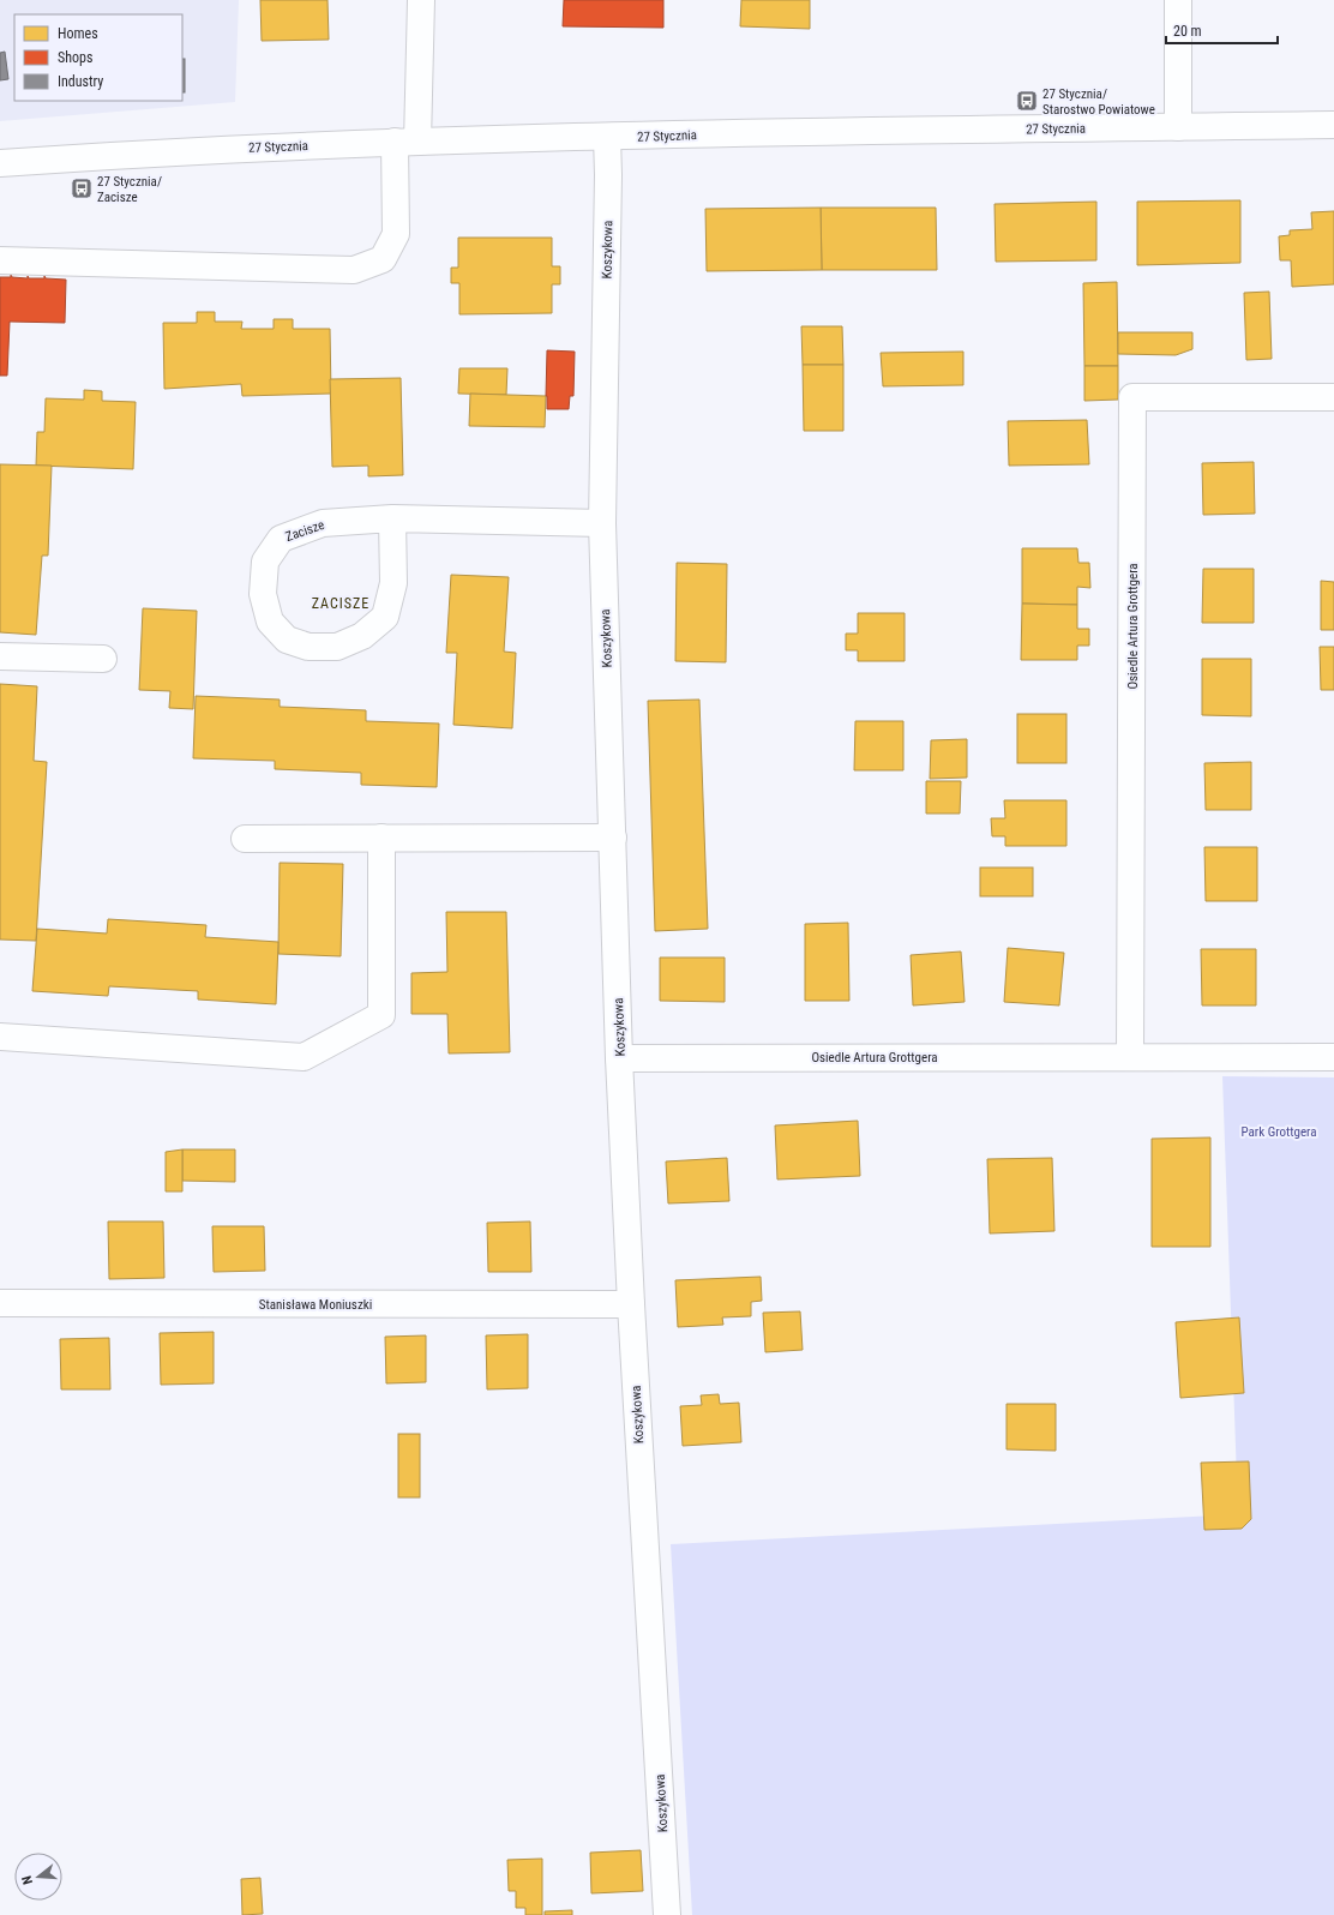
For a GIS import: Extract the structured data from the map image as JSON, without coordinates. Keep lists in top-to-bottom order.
{
  "streets": {
    "street": [
      "27 Stycznia",
      "Koszykowa",
      "Zacisze",
      "Osiedle Artura Grottgera",
      "Stanisława Moniuszki"
    ]
  },
  "crossings": [
    ["27 Stycznia", "Koszykowa"],
    ["Koszykowa", "Zacisze"],
    ["Koszykowa", "Osiedle Artura Grottgera"],
    ["Koszykowa", "Stanisława Moniuszki"]
  ],
  "districts": ["ZACISZE"],
  "parks": ["Park Grottgera"],
  "places": {
    "bus stop": ["27 Stycznia/ Starostwo Powiatowe", "27 Stycznia/ Zacisze"]
  },
  "legend": ["Homes", "Shops", "Industry"],
  "scale_bar": "20 m",
  "north": "left"
}
